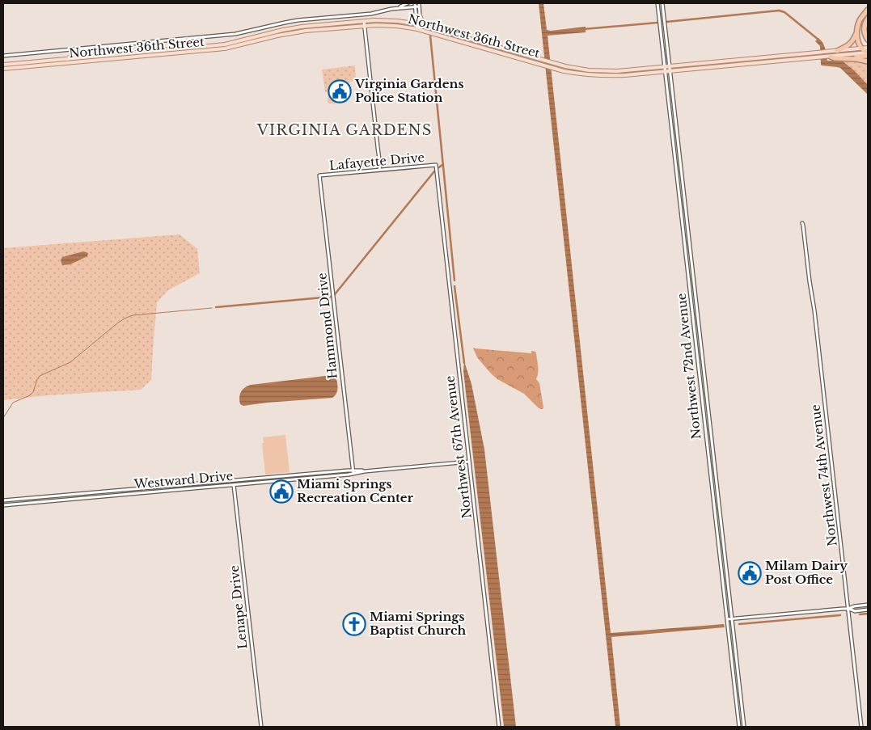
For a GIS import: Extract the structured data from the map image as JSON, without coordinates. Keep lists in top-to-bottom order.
{
  "streets": {
    "main road": ["Northwest 36th Street"],
    "street": [
      "Lafayette Drive",
      "Hammond Drive",
      "Northwest 72nd Avenue",
      "Northwest 67th Avenue",
      "Northwest 74th Avenue",
      "Westward Drive",
      "Lenape Drive"
    ]
  },
  "crossings": [
    ["Northwest 36th Street", "Northwest 72nd Avenue"],
    ["Lafayette Drive", "Hammond Drive"],
    ["Lafayette Drive", "Northwest 67th Avenue"],
    ["Hammond Drive", "Westward Drive"],
    ["Northwest 67th Avenue", "Westward Drive"],
    ["Westward Drive", "Lenape Drive"]
  ],
  "districts": ["VIRGINIA GARDENS"],
  "places": {
    "public building": ["Virginia Gardens Police Station", "Miami Springs Recreation Center", "Milam Dairy Post Office"],
    "church": ["Miami Springs Baptist Church"]
  }
}
